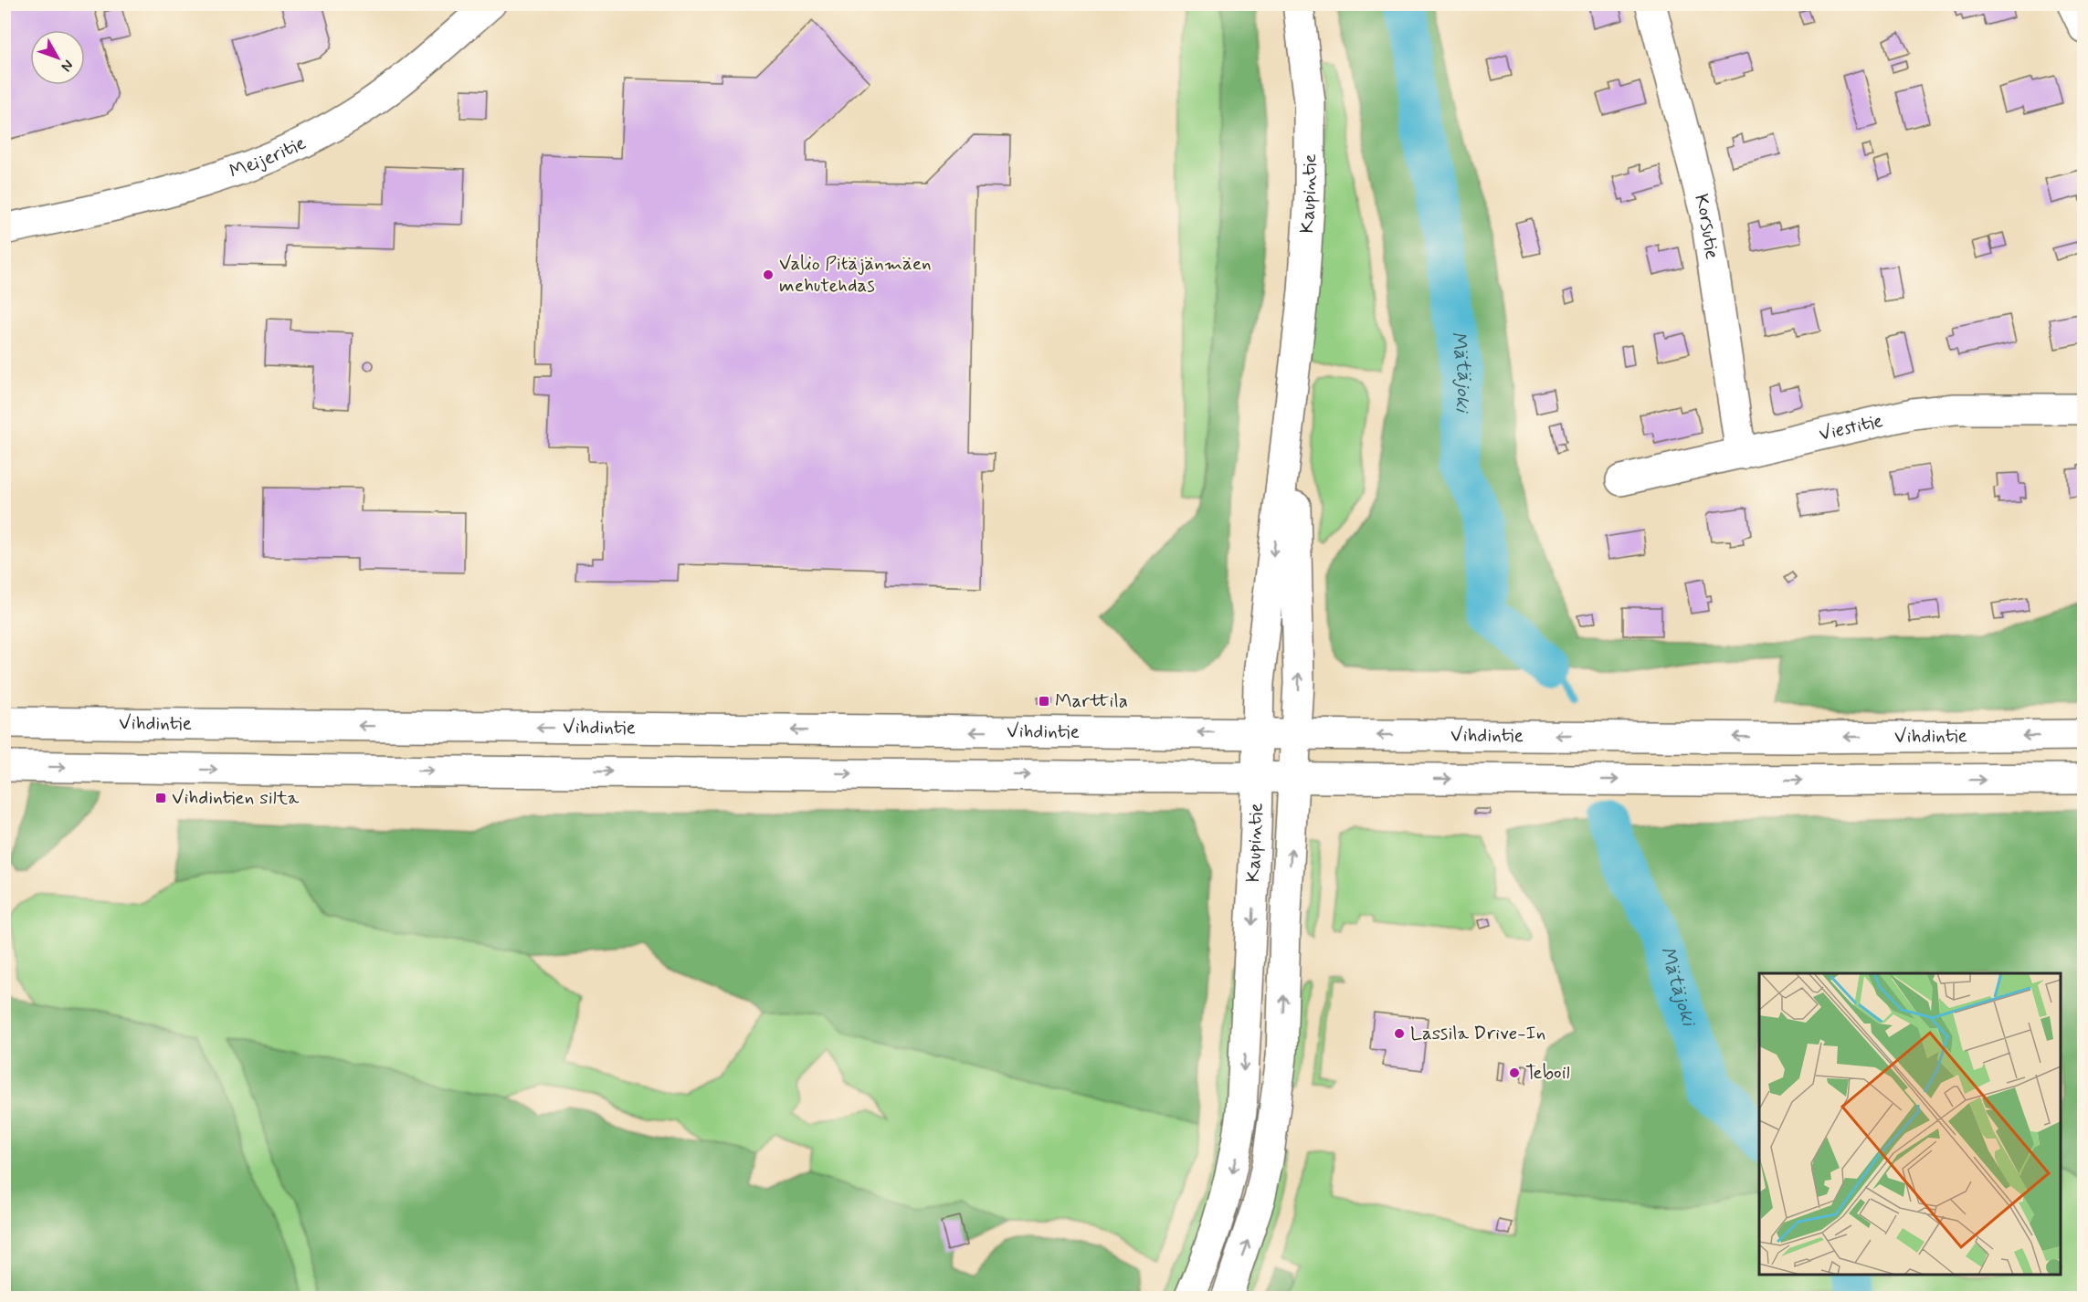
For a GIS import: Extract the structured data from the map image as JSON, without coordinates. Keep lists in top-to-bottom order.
{
  "streets": {
    "main road": [
      "Meijeritie",
      "Kaupintie",
      "Korsutie",
      "Viestitie",
      "Vihdintie"
    ]
  },
  "crossings": [
    ["Kaupintie", "Vihdintie"],
    ["Korsutie", "Viestitie"]
  ],
  "water": ["Mätäjoki"],
  "places": {
    "other": ["Valio Pitäjänmäen mehutehdas", "Lassila Drive-In", "Teboil"],
    "transit": ["Marttila", "Vihdintien silta"]
  },
  "north": "bottom right"
}
